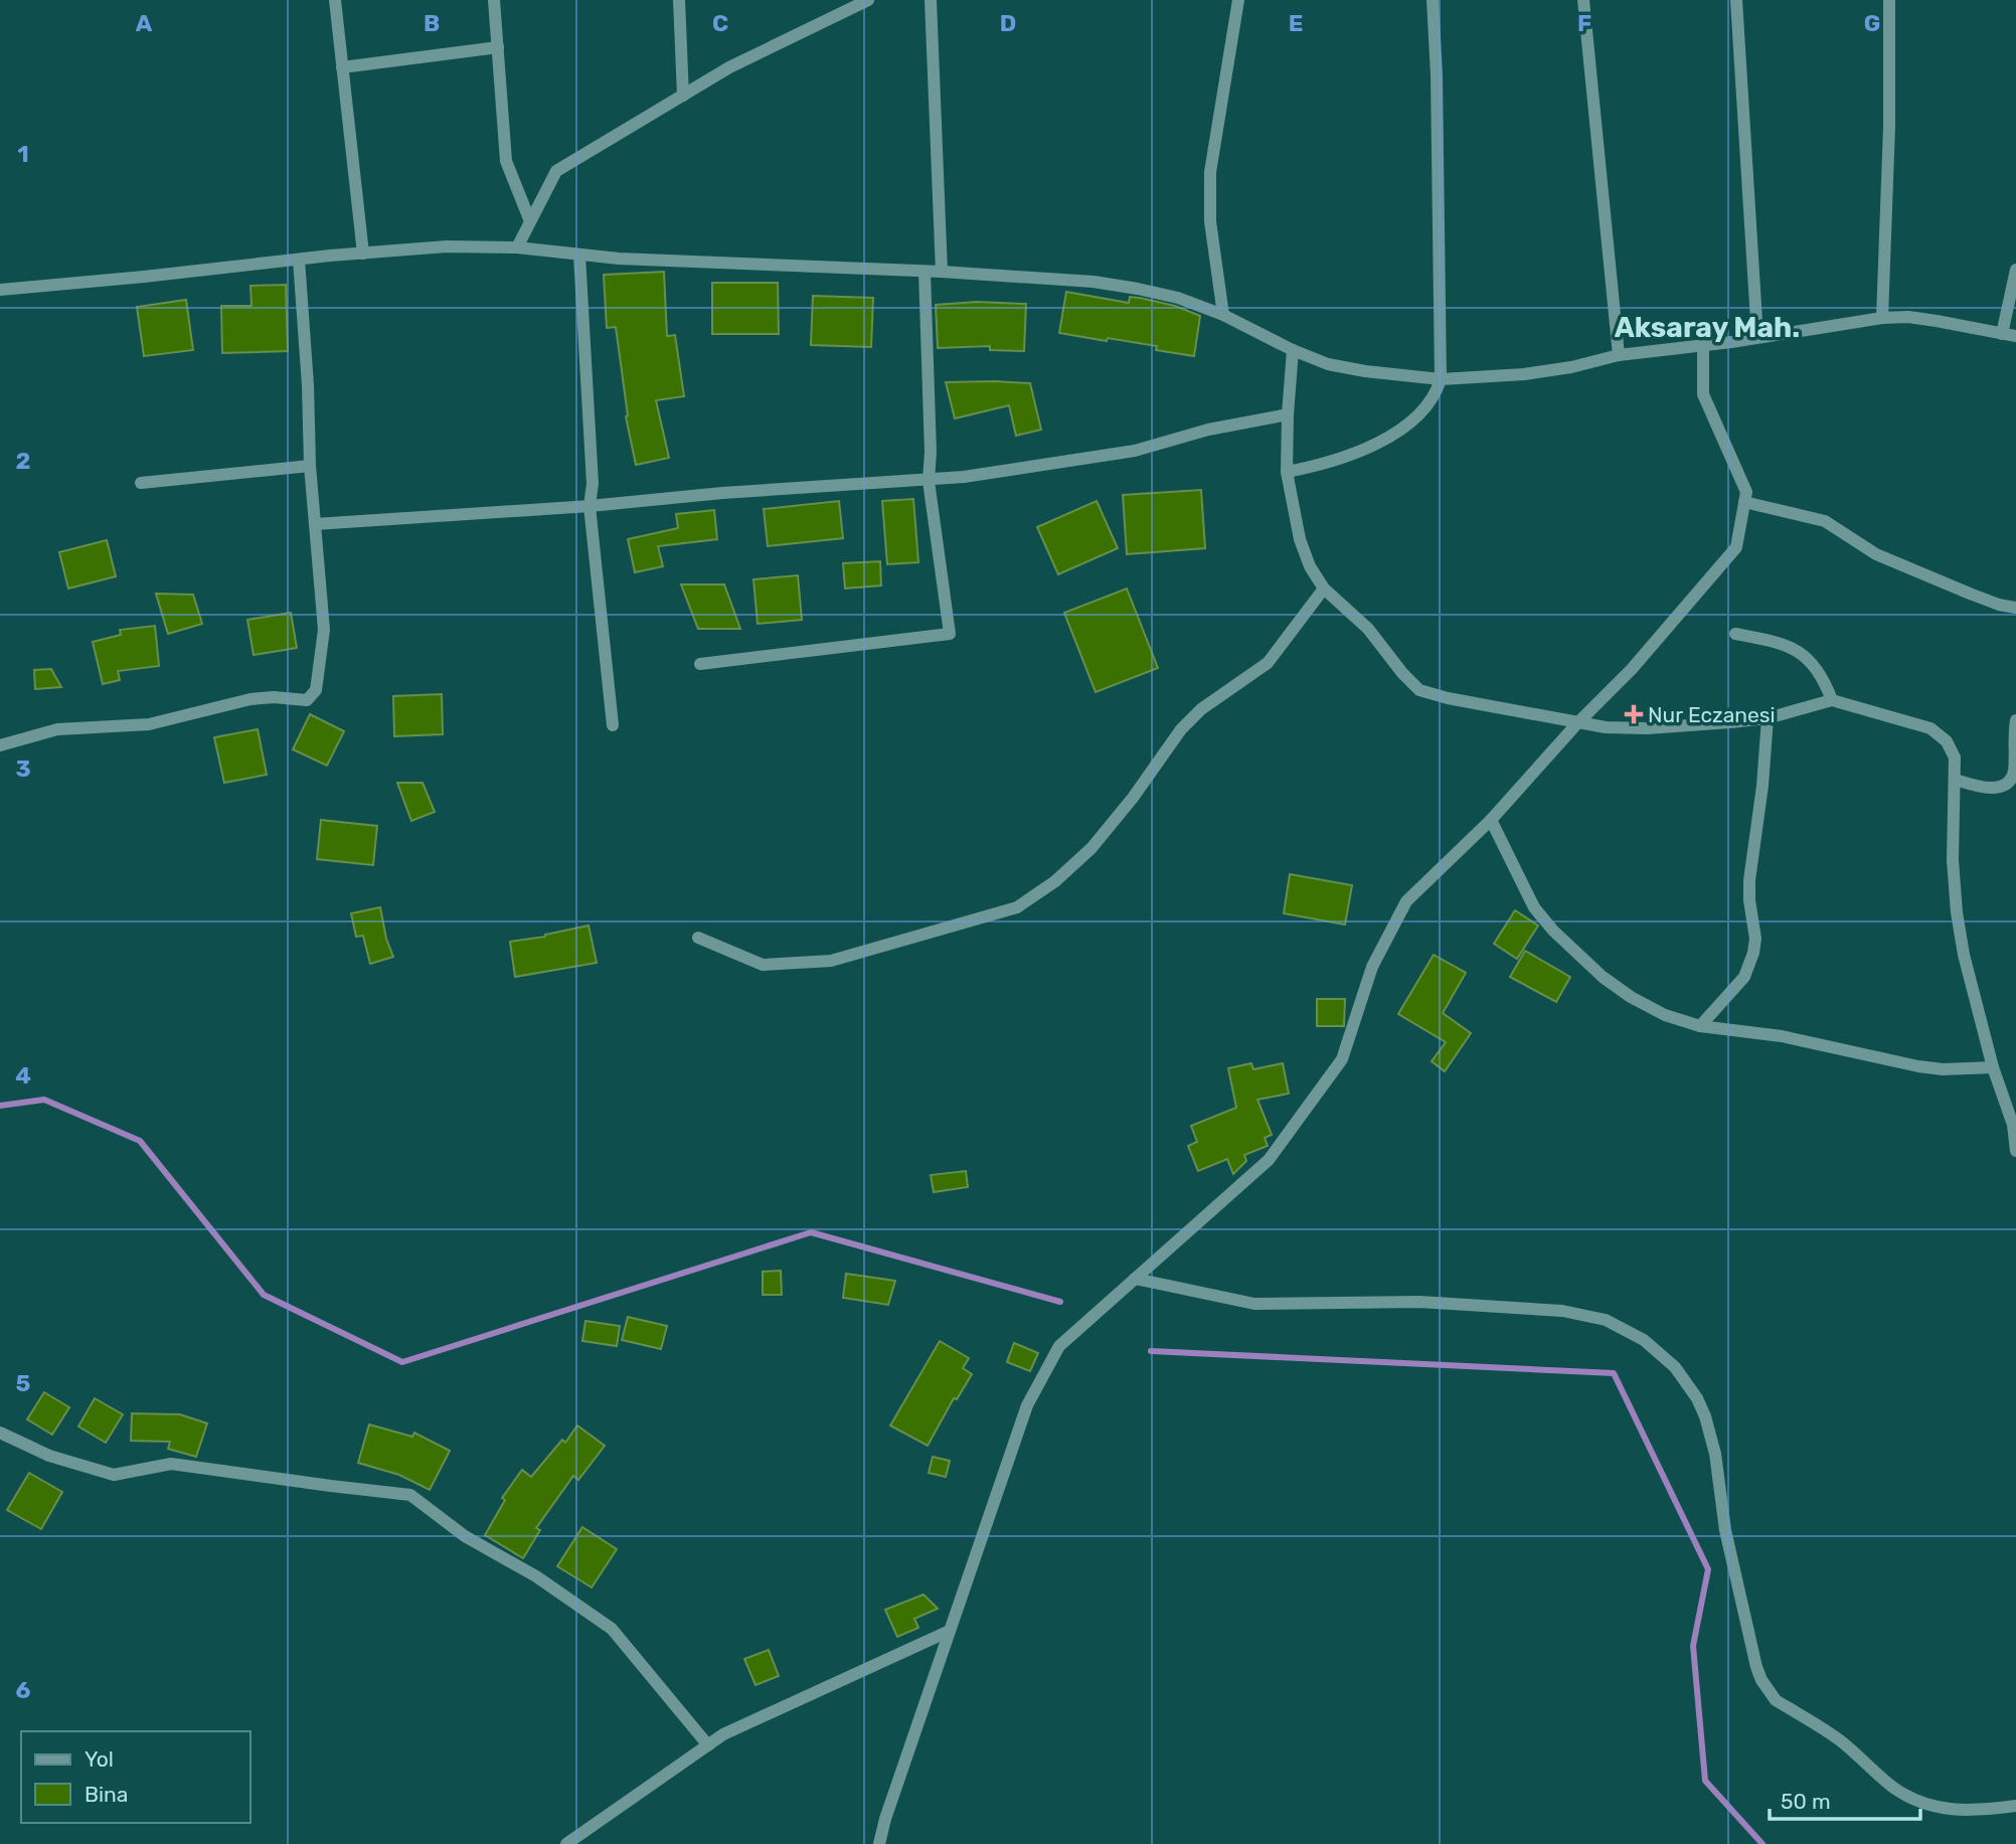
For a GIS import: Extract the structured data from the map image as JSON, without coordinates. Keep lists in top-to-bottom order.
{
  "districts": ["Aksaray Mah."],
  "places": {
    "health": ["Nur Eczanesi"]
  },
  "legend": ["Yol", "Bina"],
  "scale_bar": "50 m",
  "grid": {
    "columns": [
      "A",
      "B",
      "C",
      "D",
      "E",
      "F",
      "G"
    ],
    "rows": [
      "1",
      "2",
      "3",
      "4",
      "5",
      "6"
    ]
  }
}
